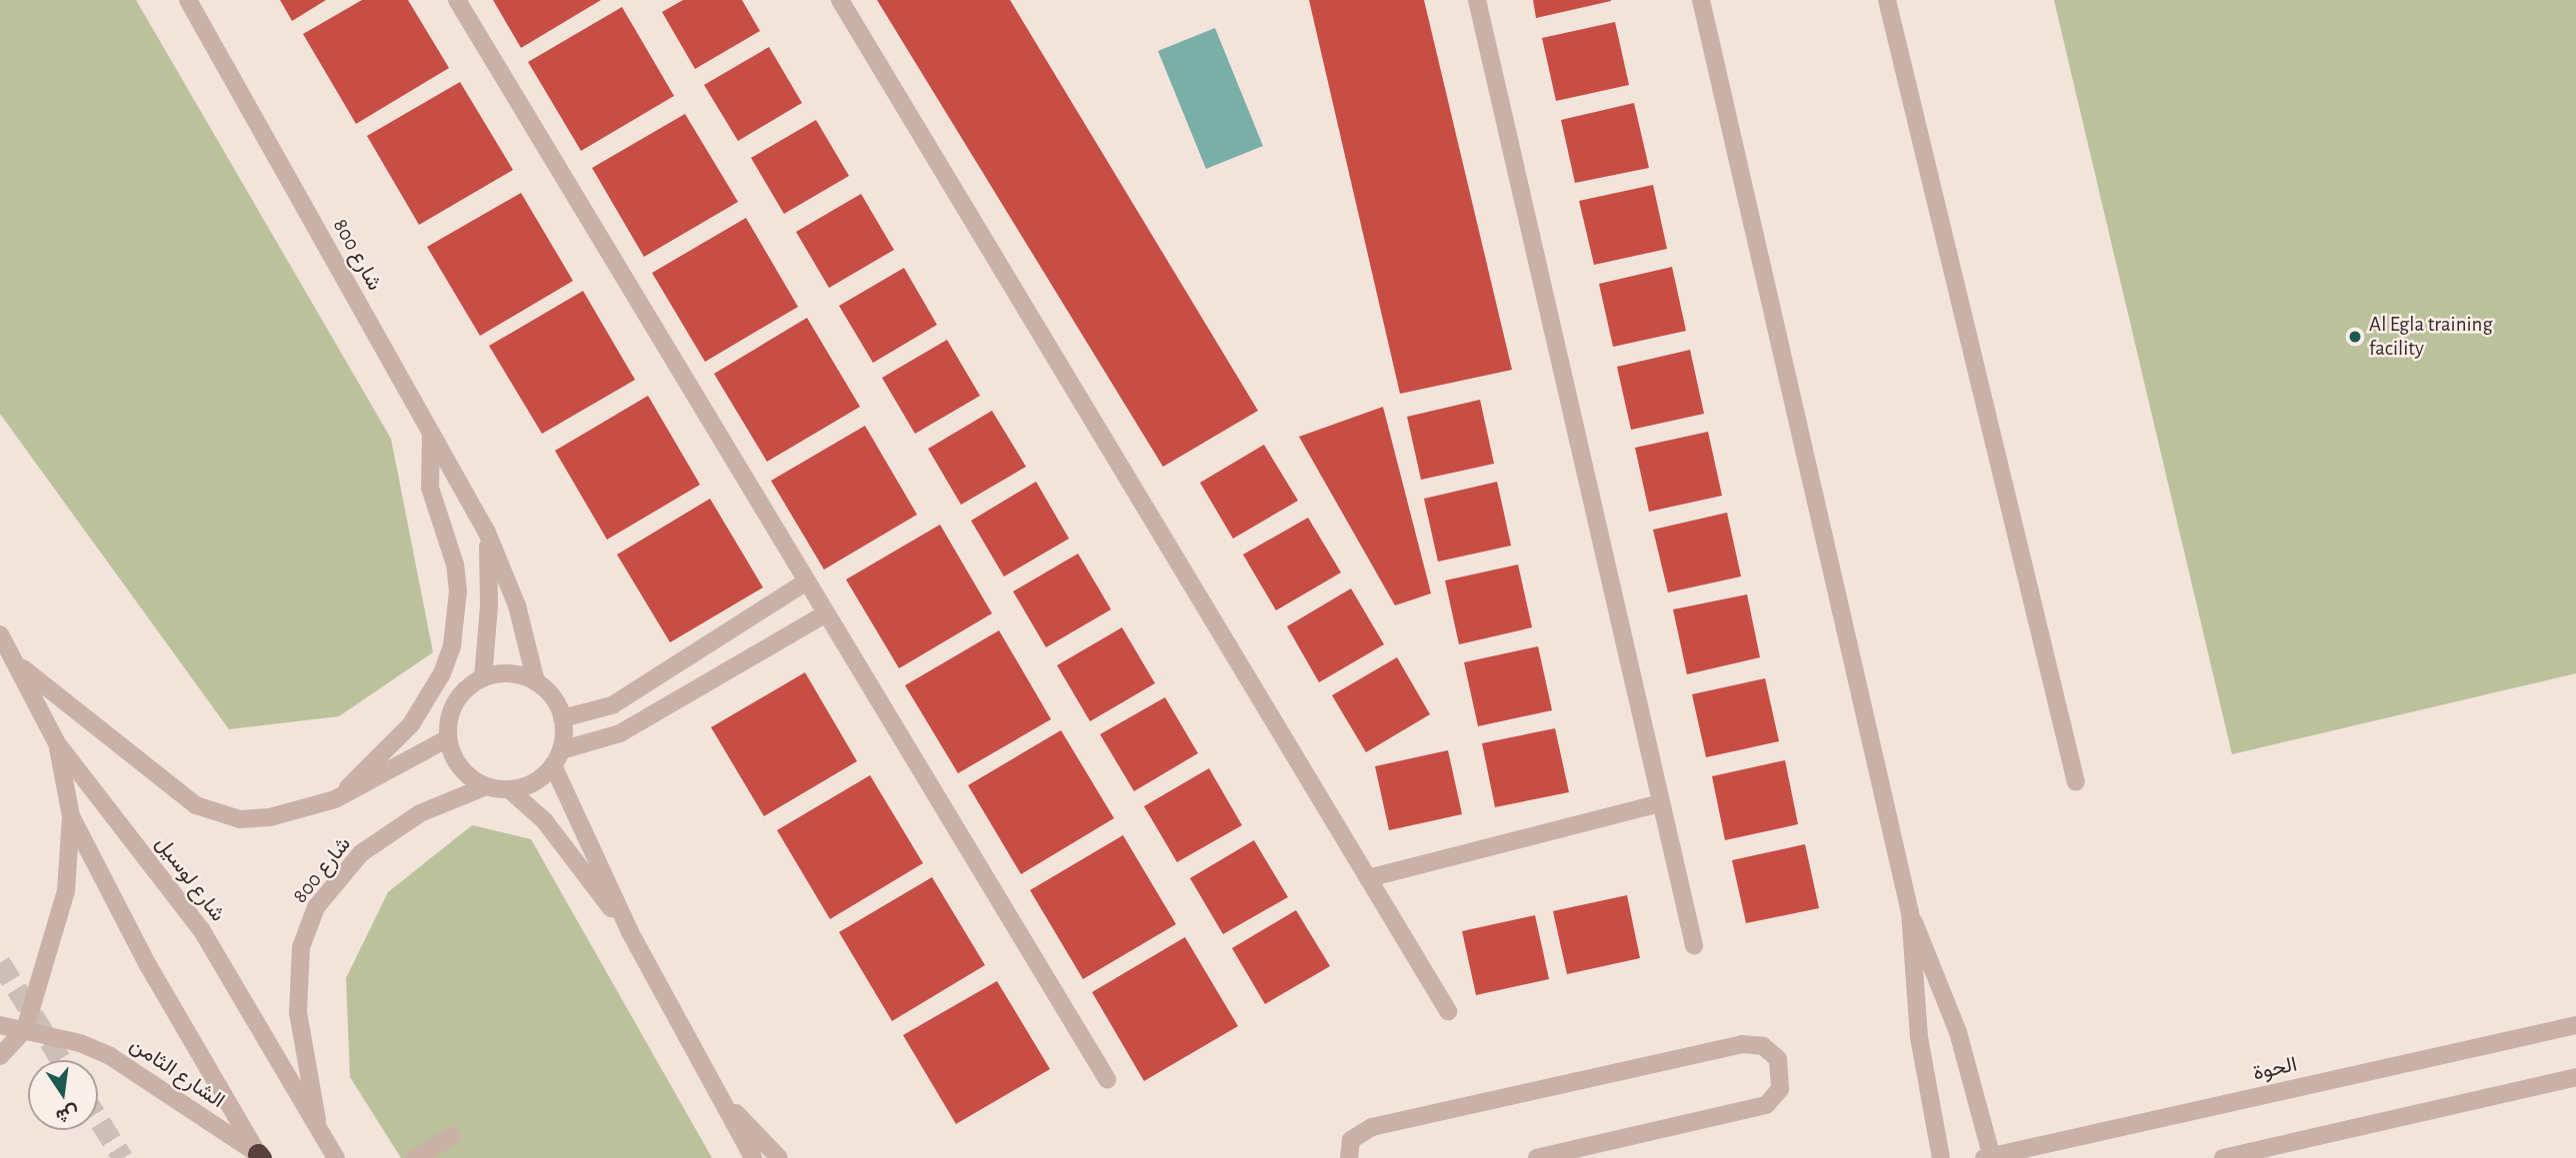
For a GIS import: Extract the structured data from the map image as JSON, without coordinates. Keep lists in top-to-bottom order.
{
  "streets": {
    "street": [
      "شارع 800",
      "شارع لوسيل",
      "الحوة",
      "الشارع الثامن"
    ]
  },
  "crossings": [
    ["شارع 800", "شارع لوسيل"]
  ],
  "places": ["Al Egla training facility"],
  "north": "bottom"
}
